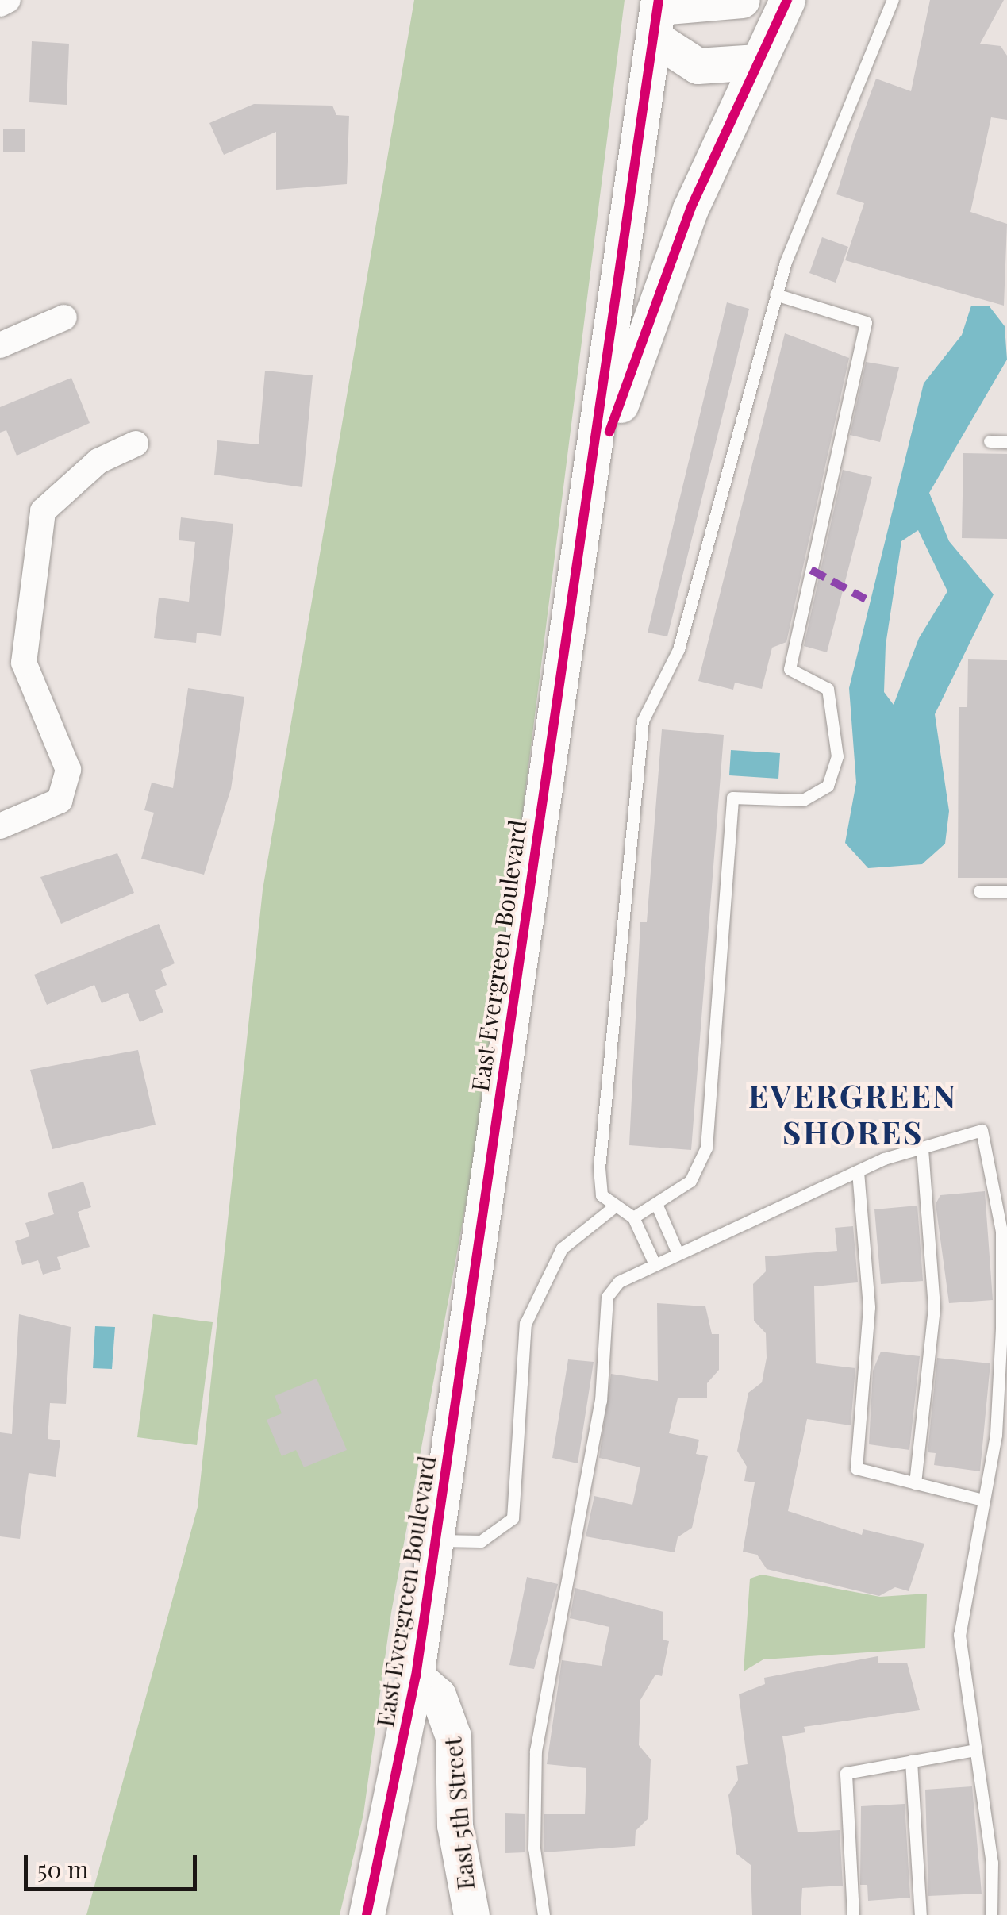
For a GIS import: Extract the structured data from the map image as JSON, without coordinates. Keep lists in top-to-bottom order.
{
  "streets": {
    "street": ["East Evergreen Boulevard", "East 5th Street"]
  },
  "crossings": [
    ["East Evergreen Boulevard", "East 5th Street"]
  ],
  "districts": ["EVERGREEN SHORES"],
  "scale_bar": "50 m"
}
